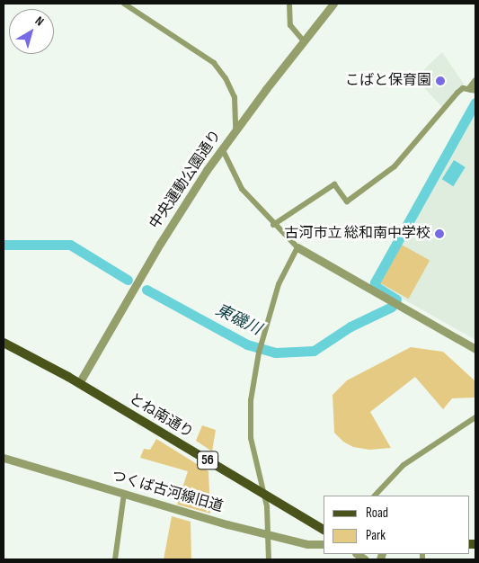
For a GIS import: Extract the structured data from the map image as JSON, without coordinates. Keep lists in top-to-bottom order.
{
  "streets": {
    "main road": ["とね南通り", "56"],
    "street": ["中央運動公園通り", "つくば古河線旧道"]
  },
  "crossings": [
    ["中央運動公園通り", "とね南通り"]
  ],
  "water": ["東磯川"],
  "places": ["こばと保育園", "古河市立 総和南中学校"],
  "legend": ["Road", "Park"],
  "north": "top right"
}
